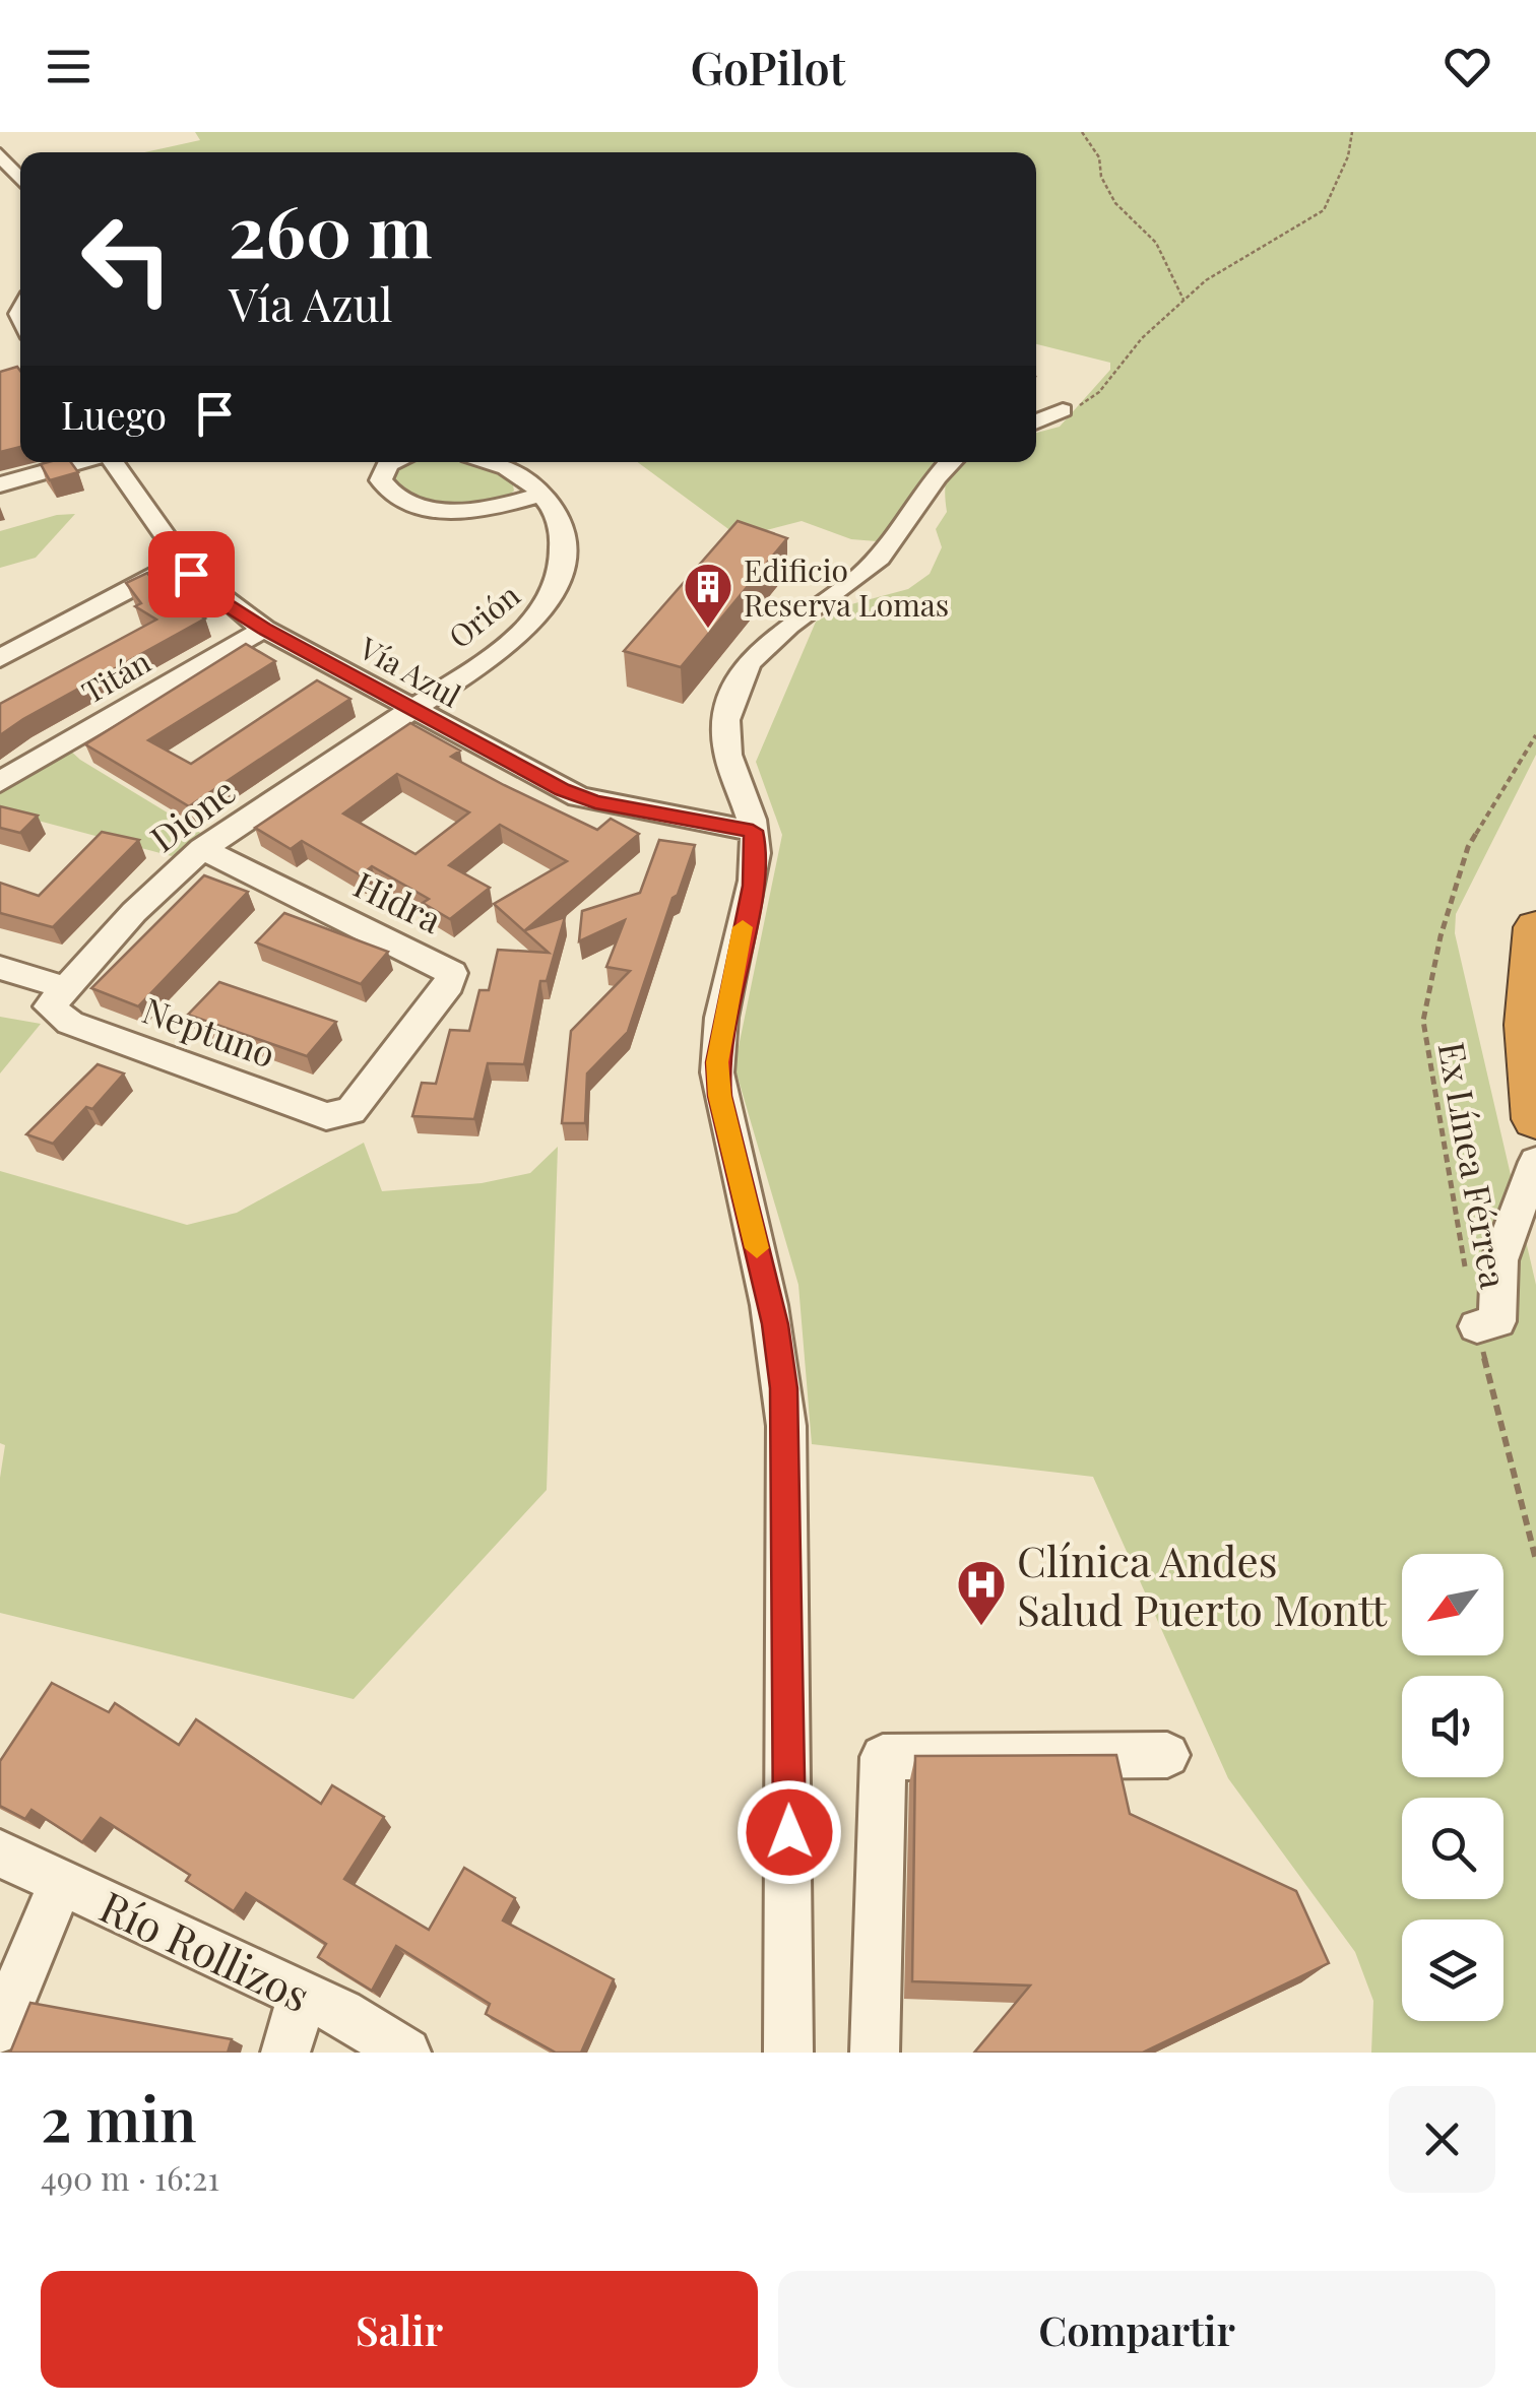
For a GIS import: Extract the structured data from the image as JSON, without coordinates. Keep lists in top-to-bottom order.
{
  "streets": {
    "street": [
      "Orión",
      "Vía Azul",
      "Titán",
      "Dione",
      "Hidra",
      "Neptuno",
      "Río Rollizos"
    ],
    "path": ["Ex Línea Férrea"]
  },
  "crossings": [
    ["Orión", "Vía Azul"],
    ["Orión", "Dione"],
    ["Vía Azul", "Titán"],
    ["Vía Azul", "Dione"],
    ["Dione", "Hidra"],
    ["Dione", "Neptuno"],
    ["Hidra", "Neptuno"]
  ],
  "places": {
    "building": ["Edificio Reserva Lomas"],
    "hospital": ["Clínica Andes Salud Puerto Montt"]
  },
  "north": "bottom left",
  "page": {
    "header": "GoPilot",
    "turn": ["260 m", "Vía Azul"],
    "then": "Luego",
    "heading": ["2 min", "490 m · 16:21"],
    "buttons": ["Salir", "Compartir"]
  }
}
